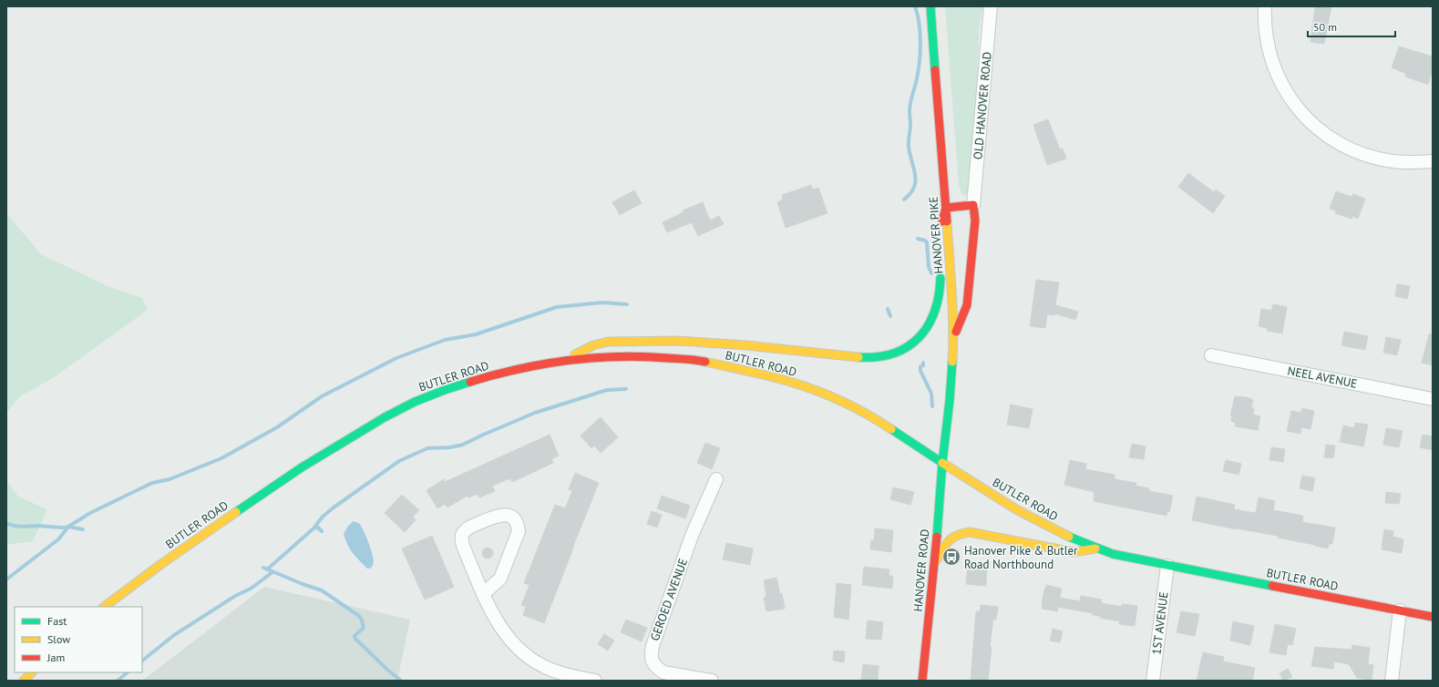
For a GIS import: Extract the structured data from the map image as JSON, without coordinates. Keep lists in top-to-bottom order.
{
  "streets": {
    "main road": ["HANOVER PIKE", "BUTLER ROAD", "HANOVER ROAD"],
    "street": [
      "OLD HANOVER ROAD",
      "NEEL AVENUE",
      "GEROED AVENUE",
      "1ST AVENUE"
    ]
  },
  "crossings": [
    ["HANOVER PIKE", "BUTLER ROAD"],
    ["HANOVER PIKE", "HANOVER ROAD"],
    ["BUTLER ROAD", "HANOVER ROAD"],
    ["BUTLER ROAD", "1ST AVENUE"]
  ],
  "places": {
    "bus stop": ["Hanover Pike & Butler Road Northbound"]
  },
  "legend": ["Fast", "Slow", "Jam"],
  "scale_bar": "50 m"
}
